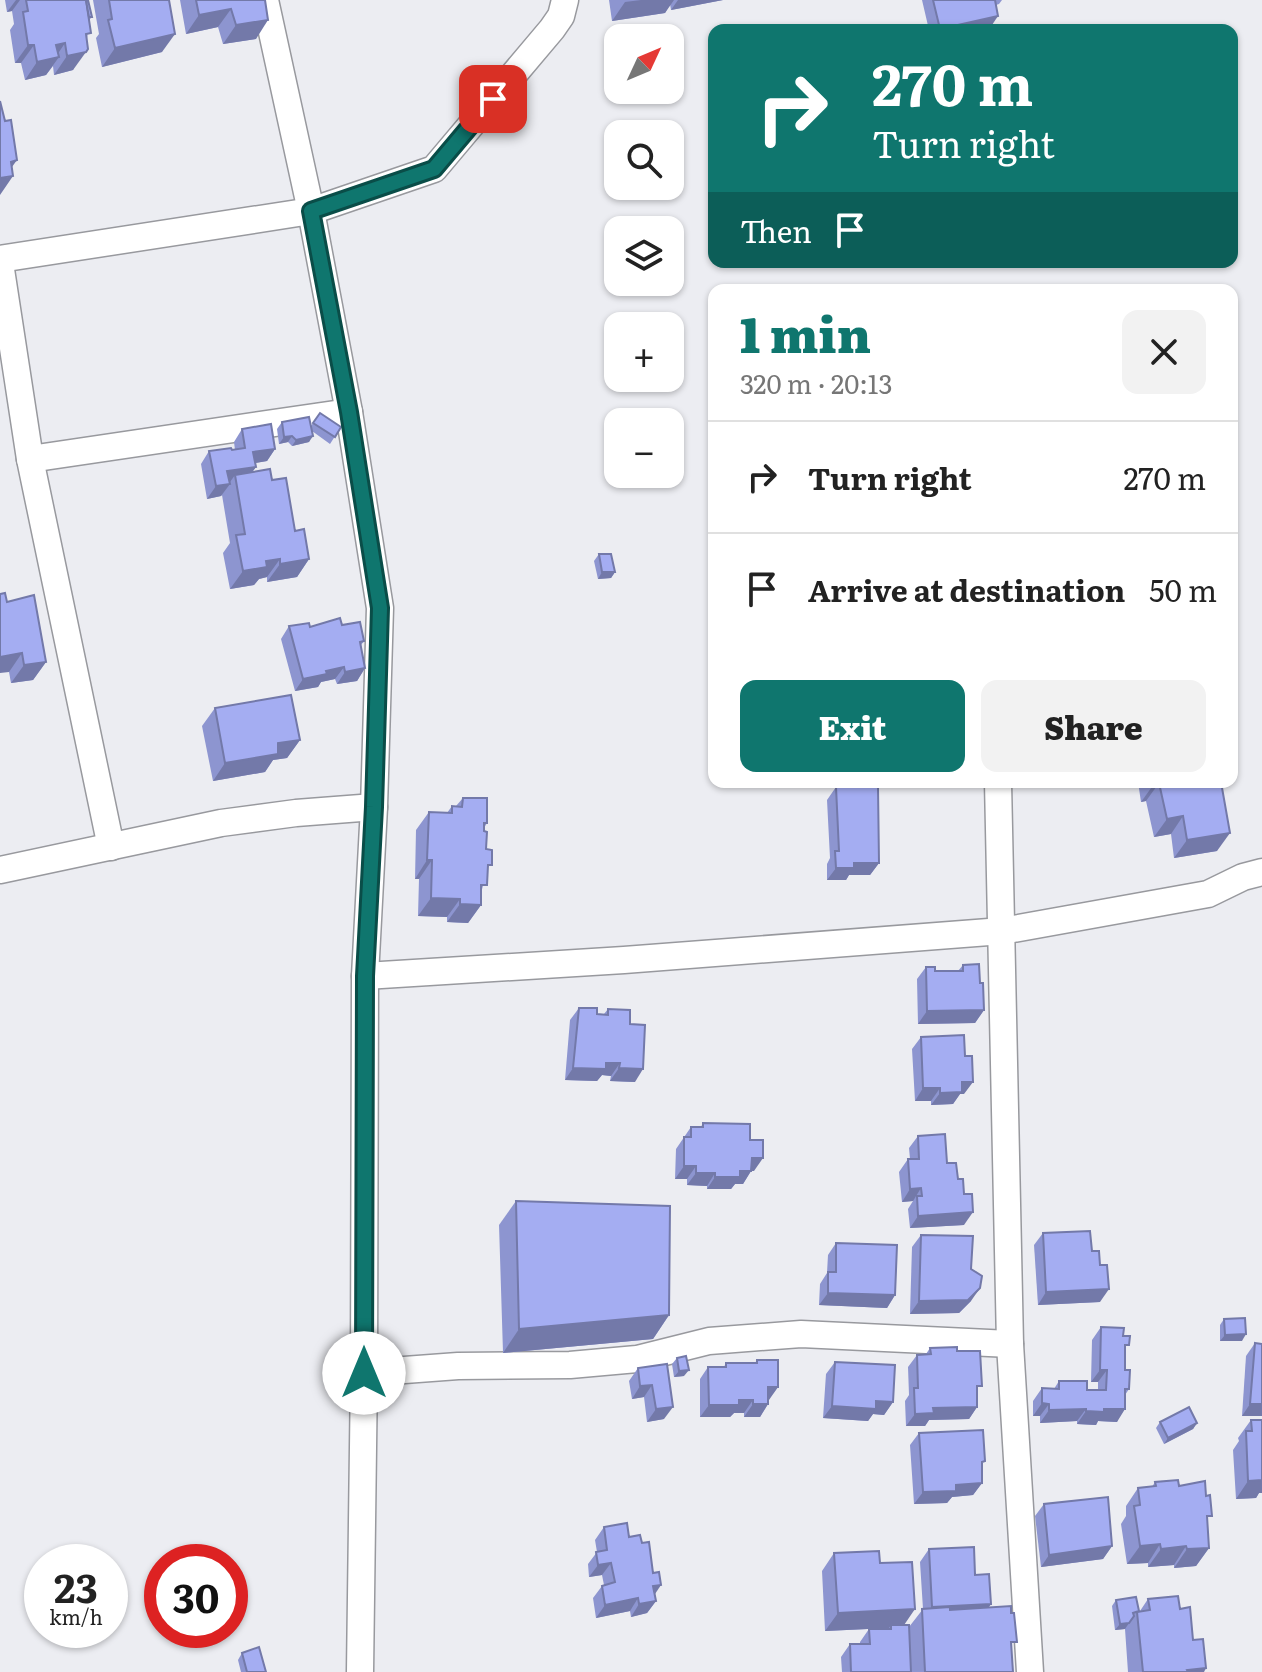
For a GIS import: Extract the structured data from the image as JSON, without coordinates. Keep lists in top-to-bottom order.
{
  "north": "top right",
  "page": {
    "map_buttons": ["+", "−"],
    "turn": ["270 m", "Turn right"],
    "then": "Then",
    "heading": ["1 min", "320 m · 20:13"],
    "list": [
      {
        "name": "Turn right",
        "value": "270 m"
      },
      {
        "name": "Arrive at destination",
        "value": "50 m"
      }
    ],
    "buttons": ["Exit", "Share"],
    "speed": "23 km/h",
    "limit": "30"
  }
}
